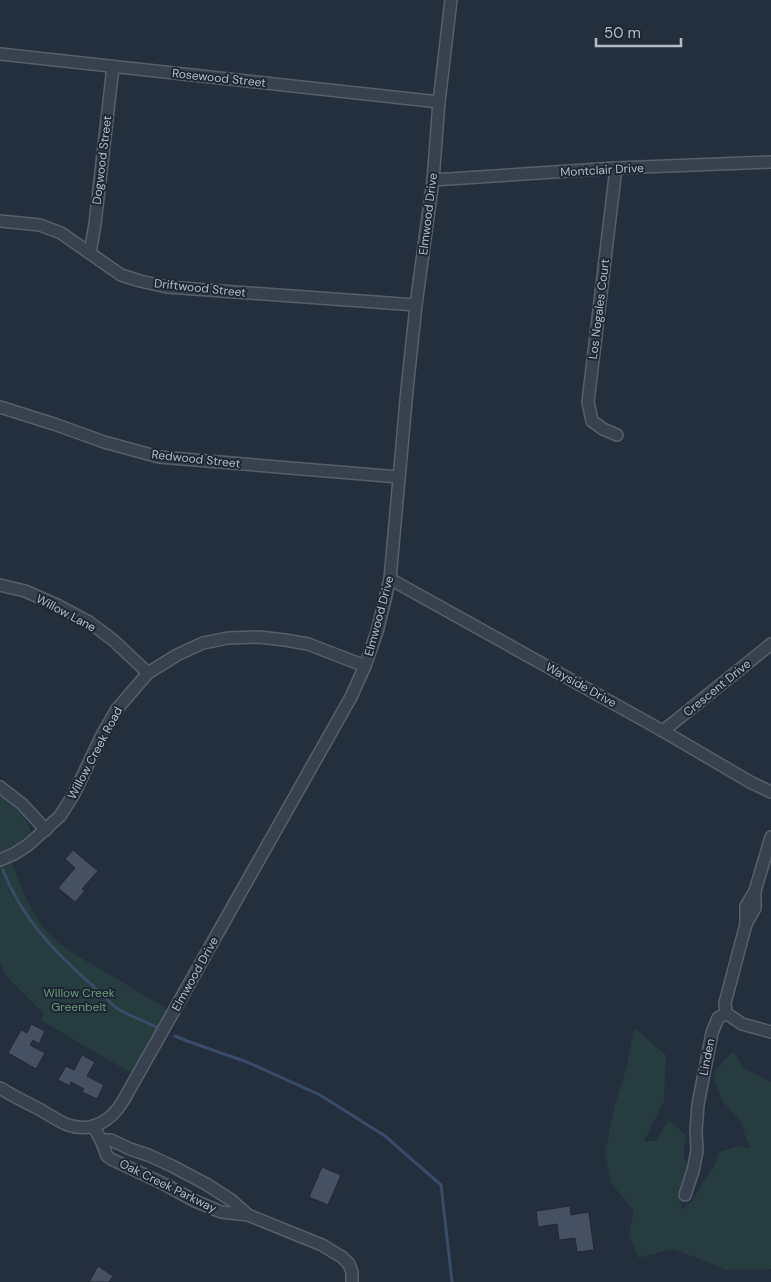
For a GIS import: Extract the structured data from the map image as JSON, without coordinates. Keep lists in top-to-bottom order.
{
  "streets": {
    "street": [
      "Rosewood Street",
      "Dogwood Street",
      "Montclair Drive",
      "Elmwood Drive",
      "Driftwood Street",
      "Los Nogales Court",
      "Redwood Street",
      "Willow Lane",
      "Wayside Drive",
      "Crescent Drive",
      "Willow Creek Road",
      "Linden",
      "Oak Creek Parkway"
    ]
  },
  "crossings": [
    ["Rosewood Street", "Dogwood Street"],
    ["Rosewood Street", "Elmwood Drive"],
    ["Dogwood Street", "Driftwood Street"],
    ["Montclair Drive", "Elmwood Drive"],
    ["Montclair Drive", "Los Nogales Court"],
    ["Elmwood Drive", "Driftwood Street"],
    ["Elmwood Drive", "Redwood Street"],
    ["Elmwood Drive", "Wayside Drive"],
    ["Elmwood Drive", "Willow Creek Road"],
    ["Elmwood Drive", "Oak Creek Parkway"],
    ["Willow Lane", "Willow Creek Road"],
    ["Wayside Drive", "Crescent Drive"]
  ],
  "parks": ["Willow Creek Greenbelt"],
  "scale_bar": "50 m"
}
